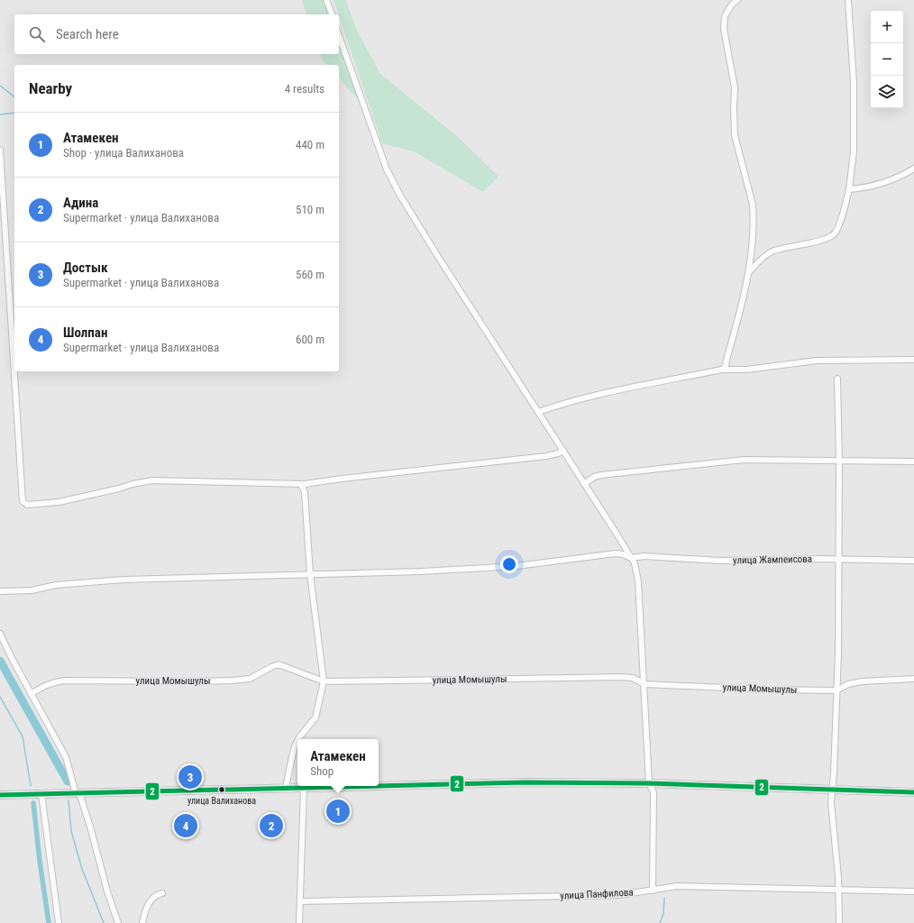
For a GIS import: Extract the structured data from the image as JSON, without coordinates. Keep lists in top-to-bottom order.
{
  "streets": {
    "street": ["улица Жампеисова", "улица Момышулы", "улица Панфилова"]
  },
  "places": ["улица Валиханова"],
  "lines": ["transit line 2"],
  "page": {
    "map_buttons": ["+", "−"],
    "search": "Search here",
    "heading": ["Nearby", "4 results"],
    "list": [
      {
        "mark": "1",
        "name": "Атамекен",
        "note": "Shop · улица Валиханова",
        "value": "440 m"
      },
      {
        "mark": "2",
        "name": "Адина",
        "note": "Supermarket · улица Валиханова",
        "value": "510 m"
      },
      {
        "mark": "3",
        "name": "Достык",
        "note": "Supermarket · улица Валиханова",
        "value": "560 m"
      },
      {
        "mark": "4",
        "name": "Шолпан",
        "note": "Supermarket · улица Валиханова",
        "value": "600 m"
      }
    ],
    "popup": ["Атамекен", "Shop"],
    "pins": [
      "3",
      "1",
      "2",
      "4"
    ]
  }
}
